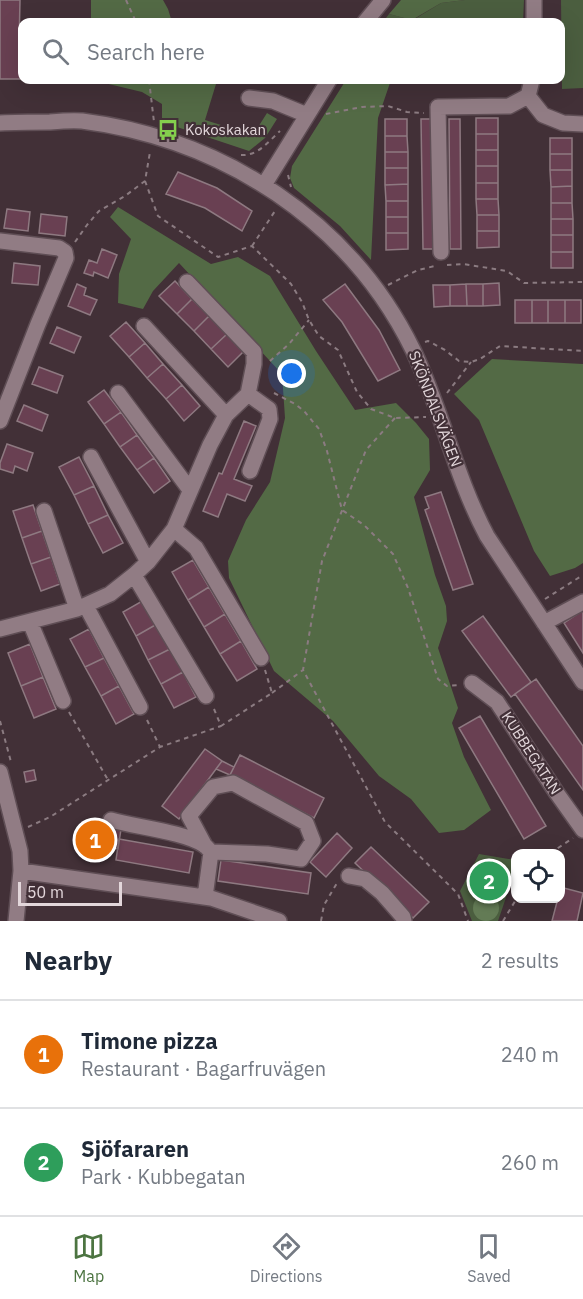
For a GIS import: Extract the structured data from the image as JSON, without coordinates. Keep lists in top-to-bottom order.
{
  "streets": {
    "street": ["SKÖNDALSVÄGEN", "KUBBEGATAN"]
  },
  "places": {
    "bus stop": ["Kokoskakan"]
  },
  "scale_bar": "50 m",
  "page": {
    "search": "Search here",
    "pins": ["1", "2"],
    "scale": "50 m",
    "heading": ["Nearby", "2 results"],
    "list": [
      {
        "mark": "1",
        "name": "Timone pizza",
        "note": "Restaurant · Bagarfruvägen",
        "value": "240 m"
      },
      {
        "mark": "2",
        "name": "Sjöfararen",
        "note": "Park · Kubbegatan",
        "value": "260 m"
      }
    ],
    "nav": ["Map", "Directions", "Saved"]
  }
}
